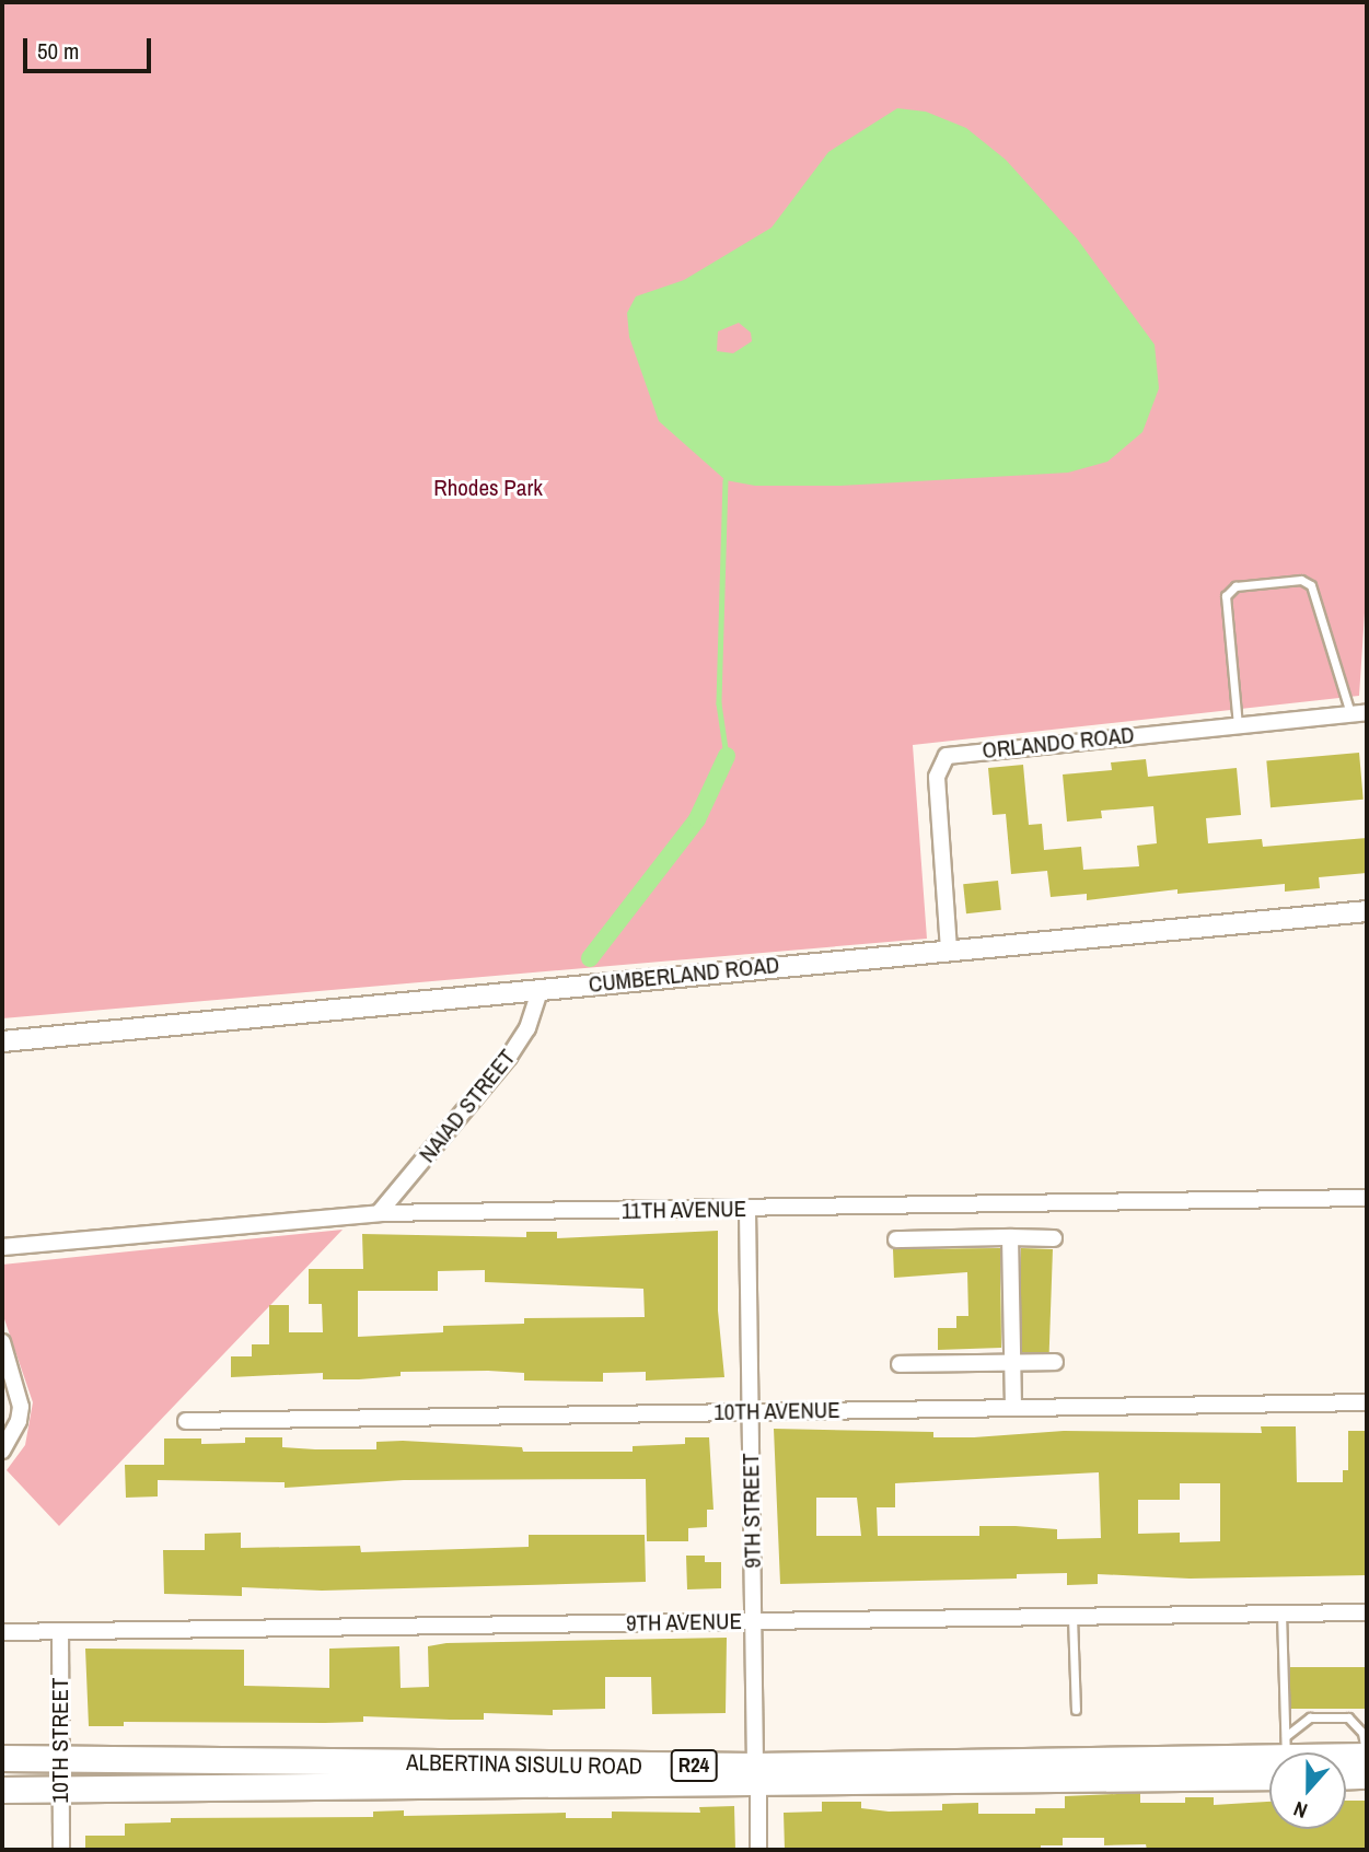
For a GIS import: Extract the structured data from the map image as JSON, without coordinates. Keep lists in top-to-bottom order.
{
  "streets": {
    "main road": ["ALBERTINA SISULU ROAD", "R24"],
    "street": [
      "ORLANDO ROAD",
      "CUMBERLAND ROAD",
      "NAIAD STREET",
      "11TH AVENUE",
      "10TH AVENUE",
      "9TH STREET",
      "9TH AVENUE",
      "10TH STREET"
    ]
  },
  "crossings": [
    ["ORLANDO ROAD", "CUMBERLAND ROAD"],
    ["CUMBERLAND ROAD", "NAIAD STREET"],
    ["NAIAD STREET", "11TH AVENUE"],
    ["11TH AVENUE", "9TH STREET"],
    ["10TH AVENUE", "9TH STREET"],
    ["9TH STREET", "9TH AVENUE"],
    ["9TH STREET", "ALBERTINA SISULU ROAD"],
    ["9TH AVENUE", "10TH STREET"],
    ["10TH STREET", "ALBERTINA SISULU ROAD"]
  ],
  "parks": ["Rhodes Park"],
  "scale_bar": "50 m",
  "north": "bottom"
}
